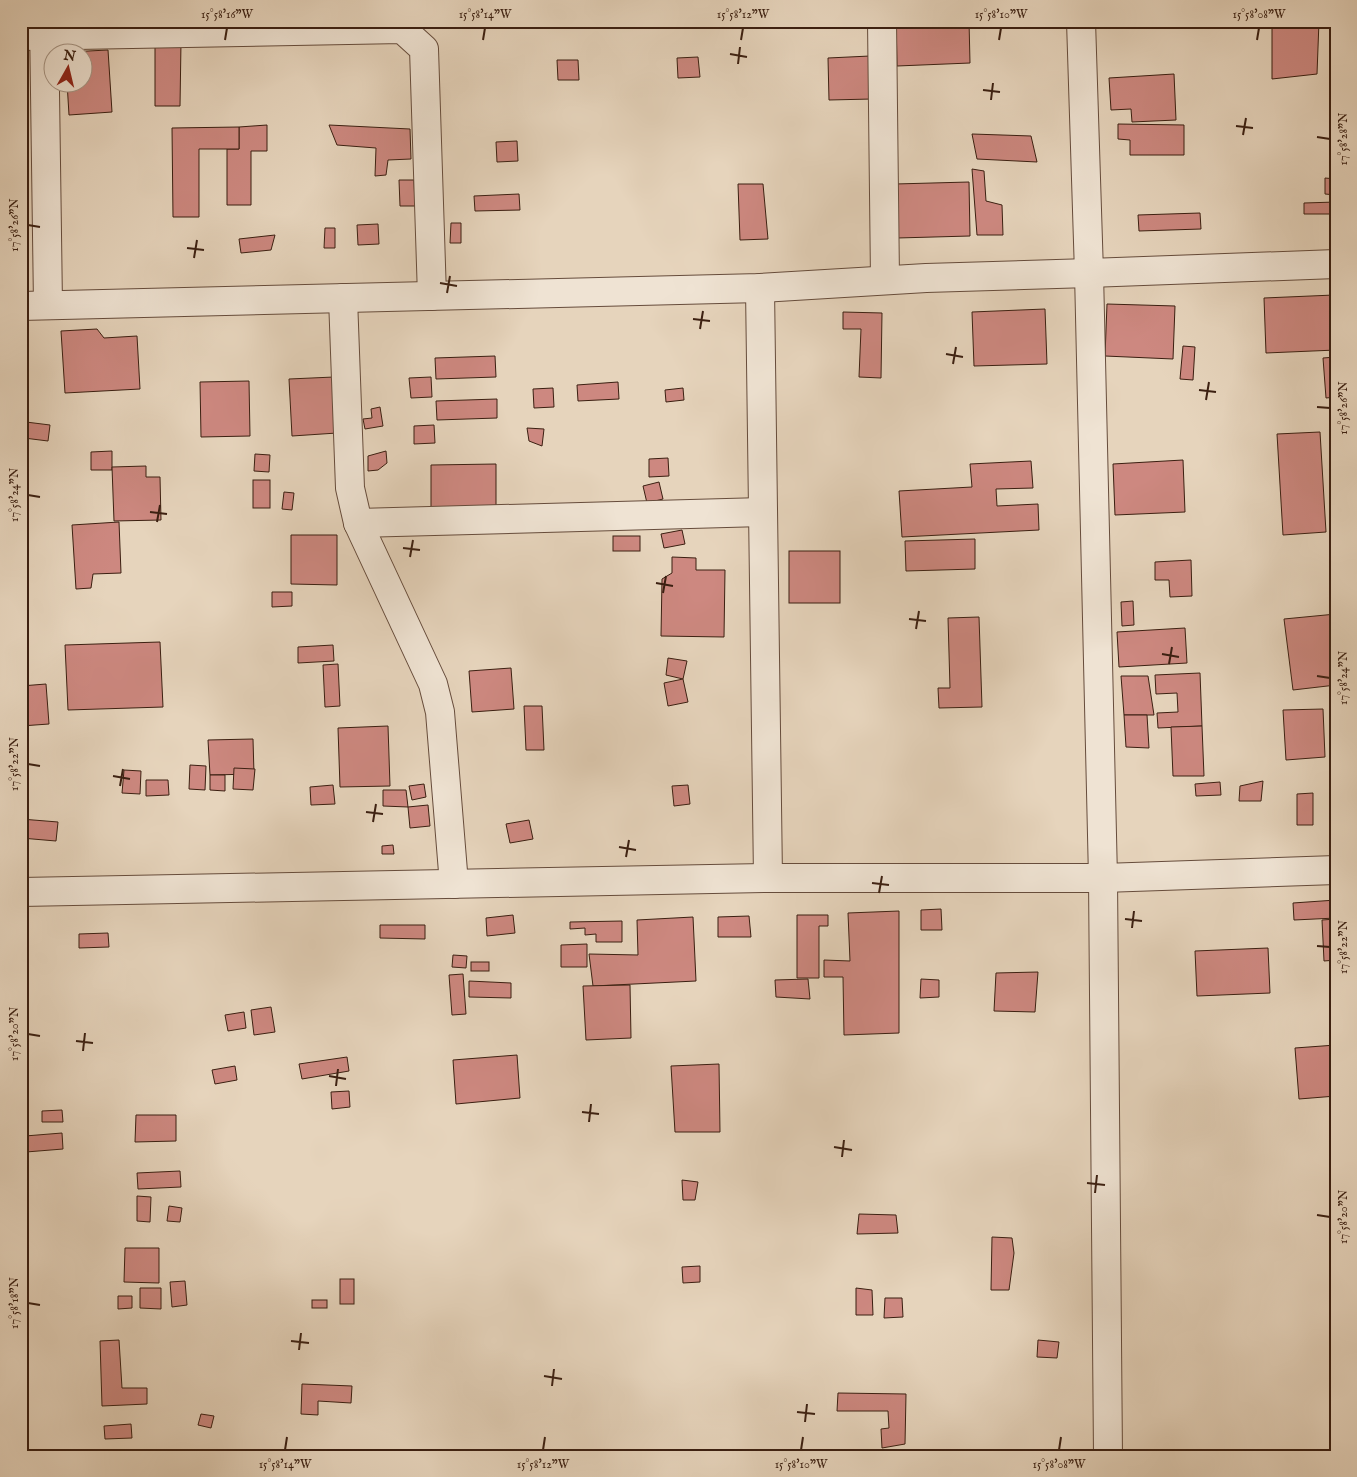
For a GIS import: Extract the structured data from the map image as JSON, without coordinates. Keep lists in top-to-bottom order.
{
  "north": "top",
  "coordinates": [
    "15°58'16\"W",
    "15°58'14\"W",
    "15°58'12\"W",
    "15°58'10\"W",
    "15°58'08\"W",
    "17°58'28\"N",
    "17°58'26\"N",
    "17°58'24\"N",
    "17°58'22\"N",
    "17°58'20\"N",
    "17°58'18\"N"
  ]
}
